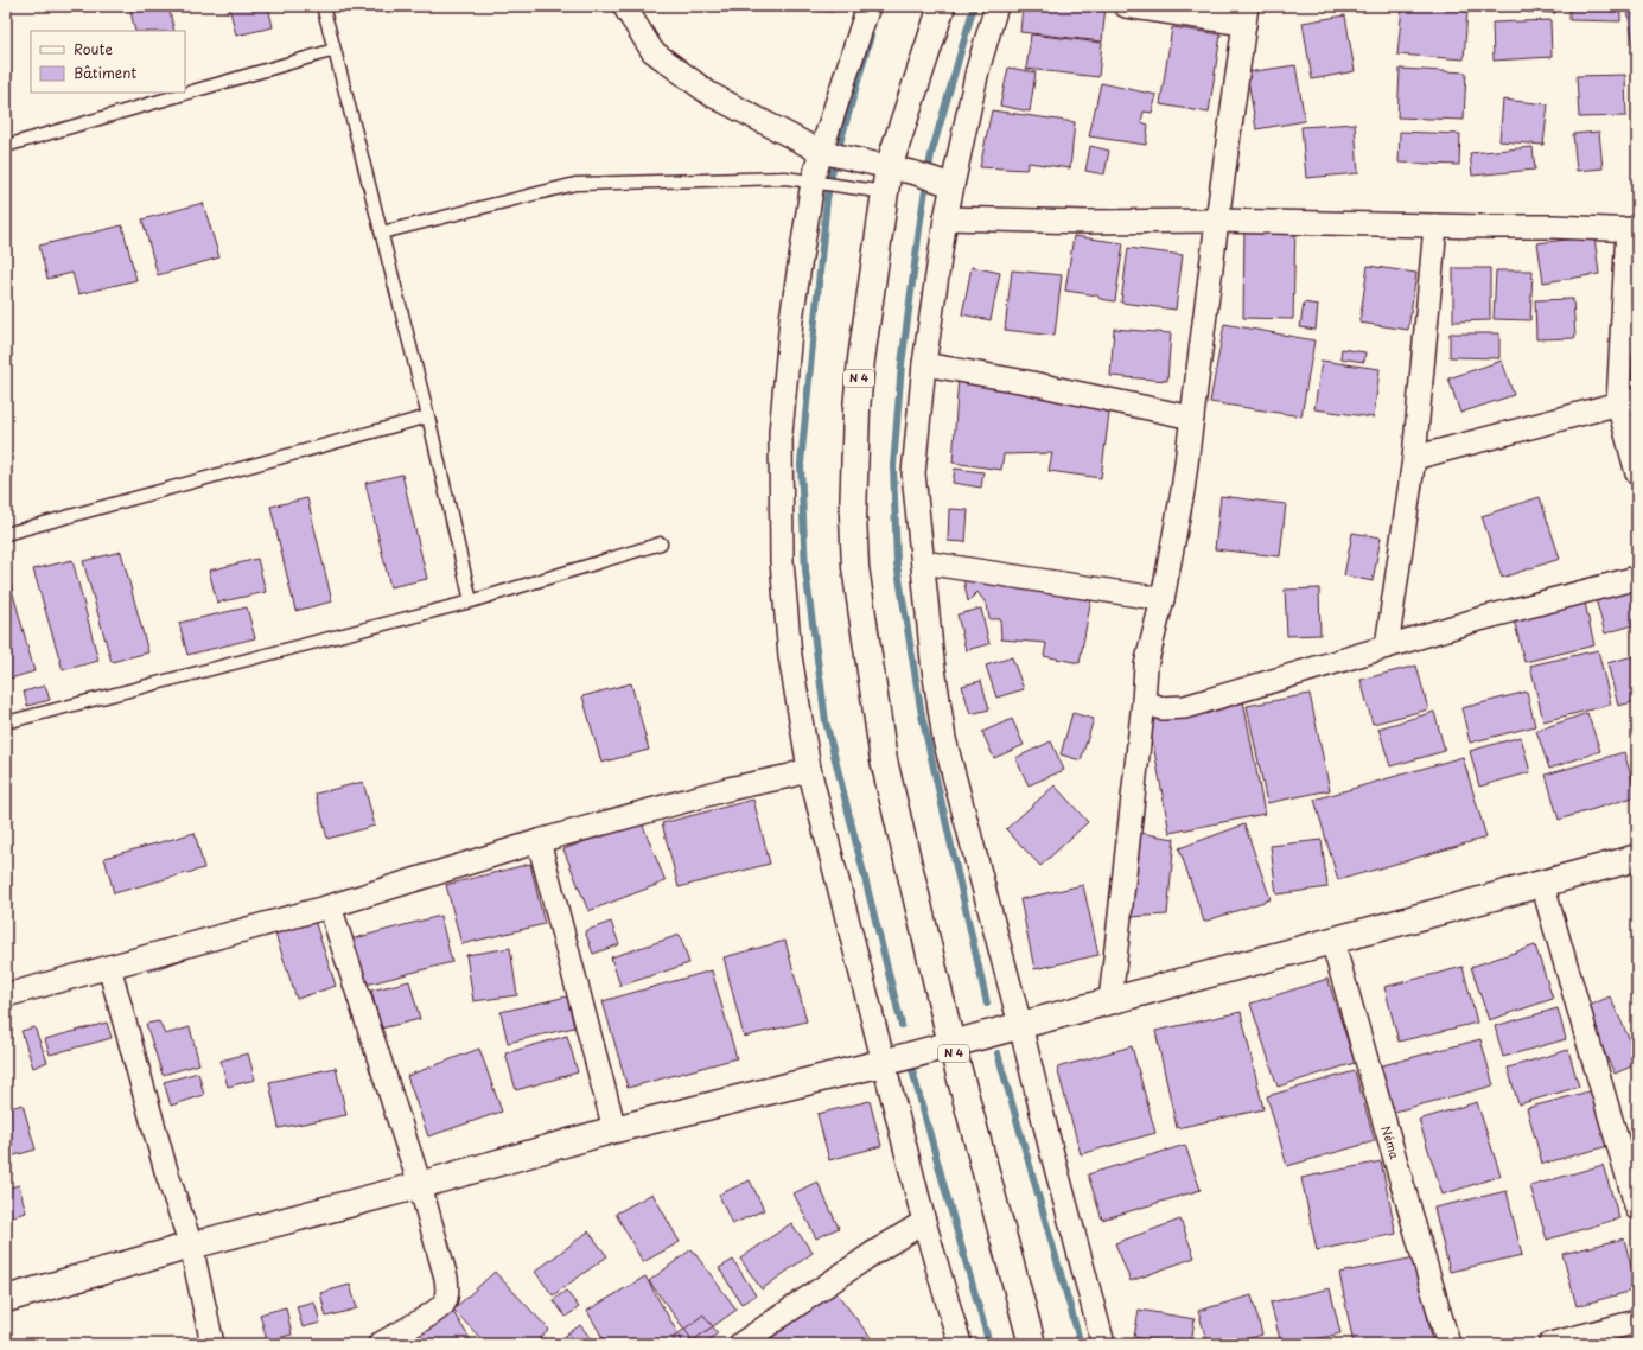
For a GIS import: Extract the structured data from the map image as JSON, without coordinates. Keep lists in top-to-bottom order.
{
  "streets": {
    "main road": ["N 4"],
    "street": ["Néma"]
  },
  "legend": ["Route", "Bâtiment"]
}
